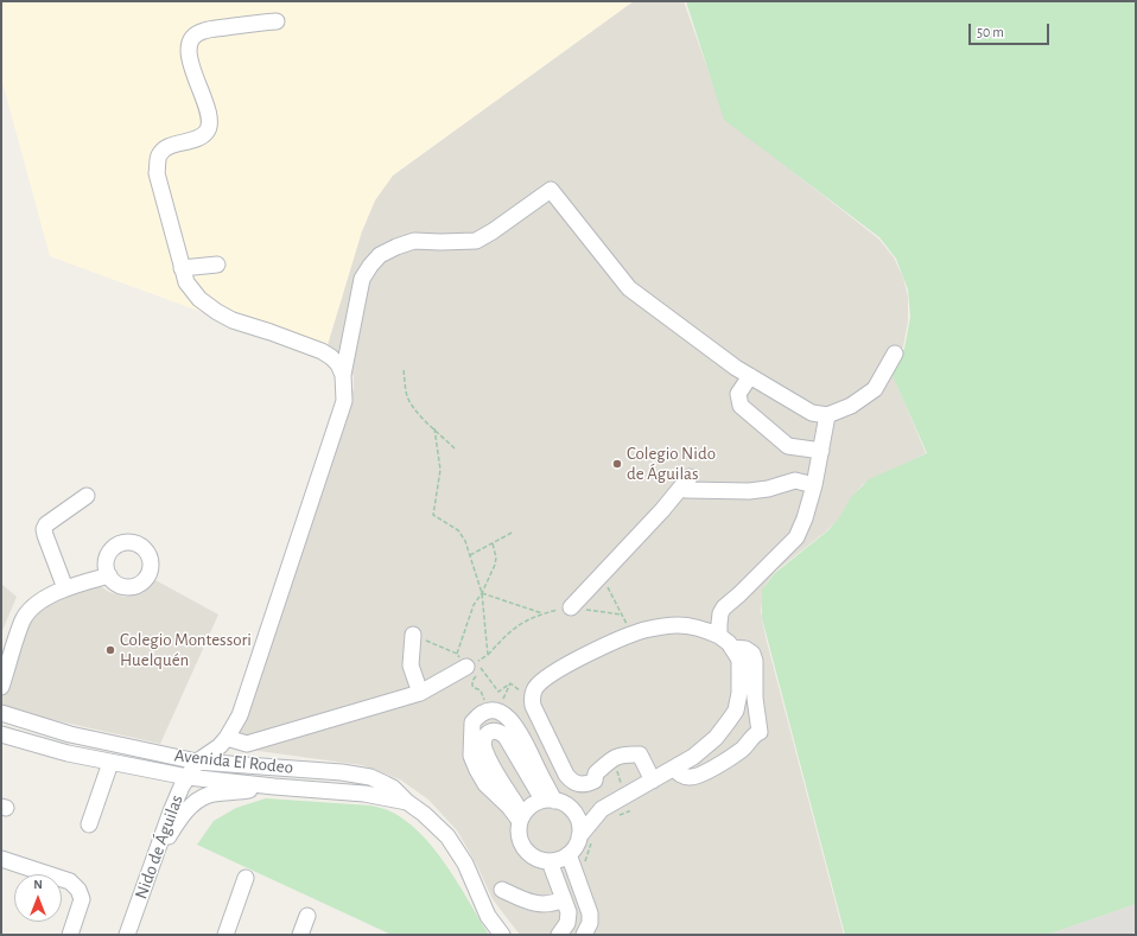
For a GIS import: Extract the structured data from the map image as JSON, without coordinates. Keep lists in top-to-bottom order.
{
  "streets": {
    "street": ["Avenida El Rodeo", "Nido de Águilas"]
  },
  "crossings": [
    ["Avenida El Rodeo", "Nido de Águilas"]
  ],
  "places": ["Colegio Nido de Águilas", "Colegio Montessori Huelquén"],
  "scale_bar": "50 m",
  "north": "top"
}
